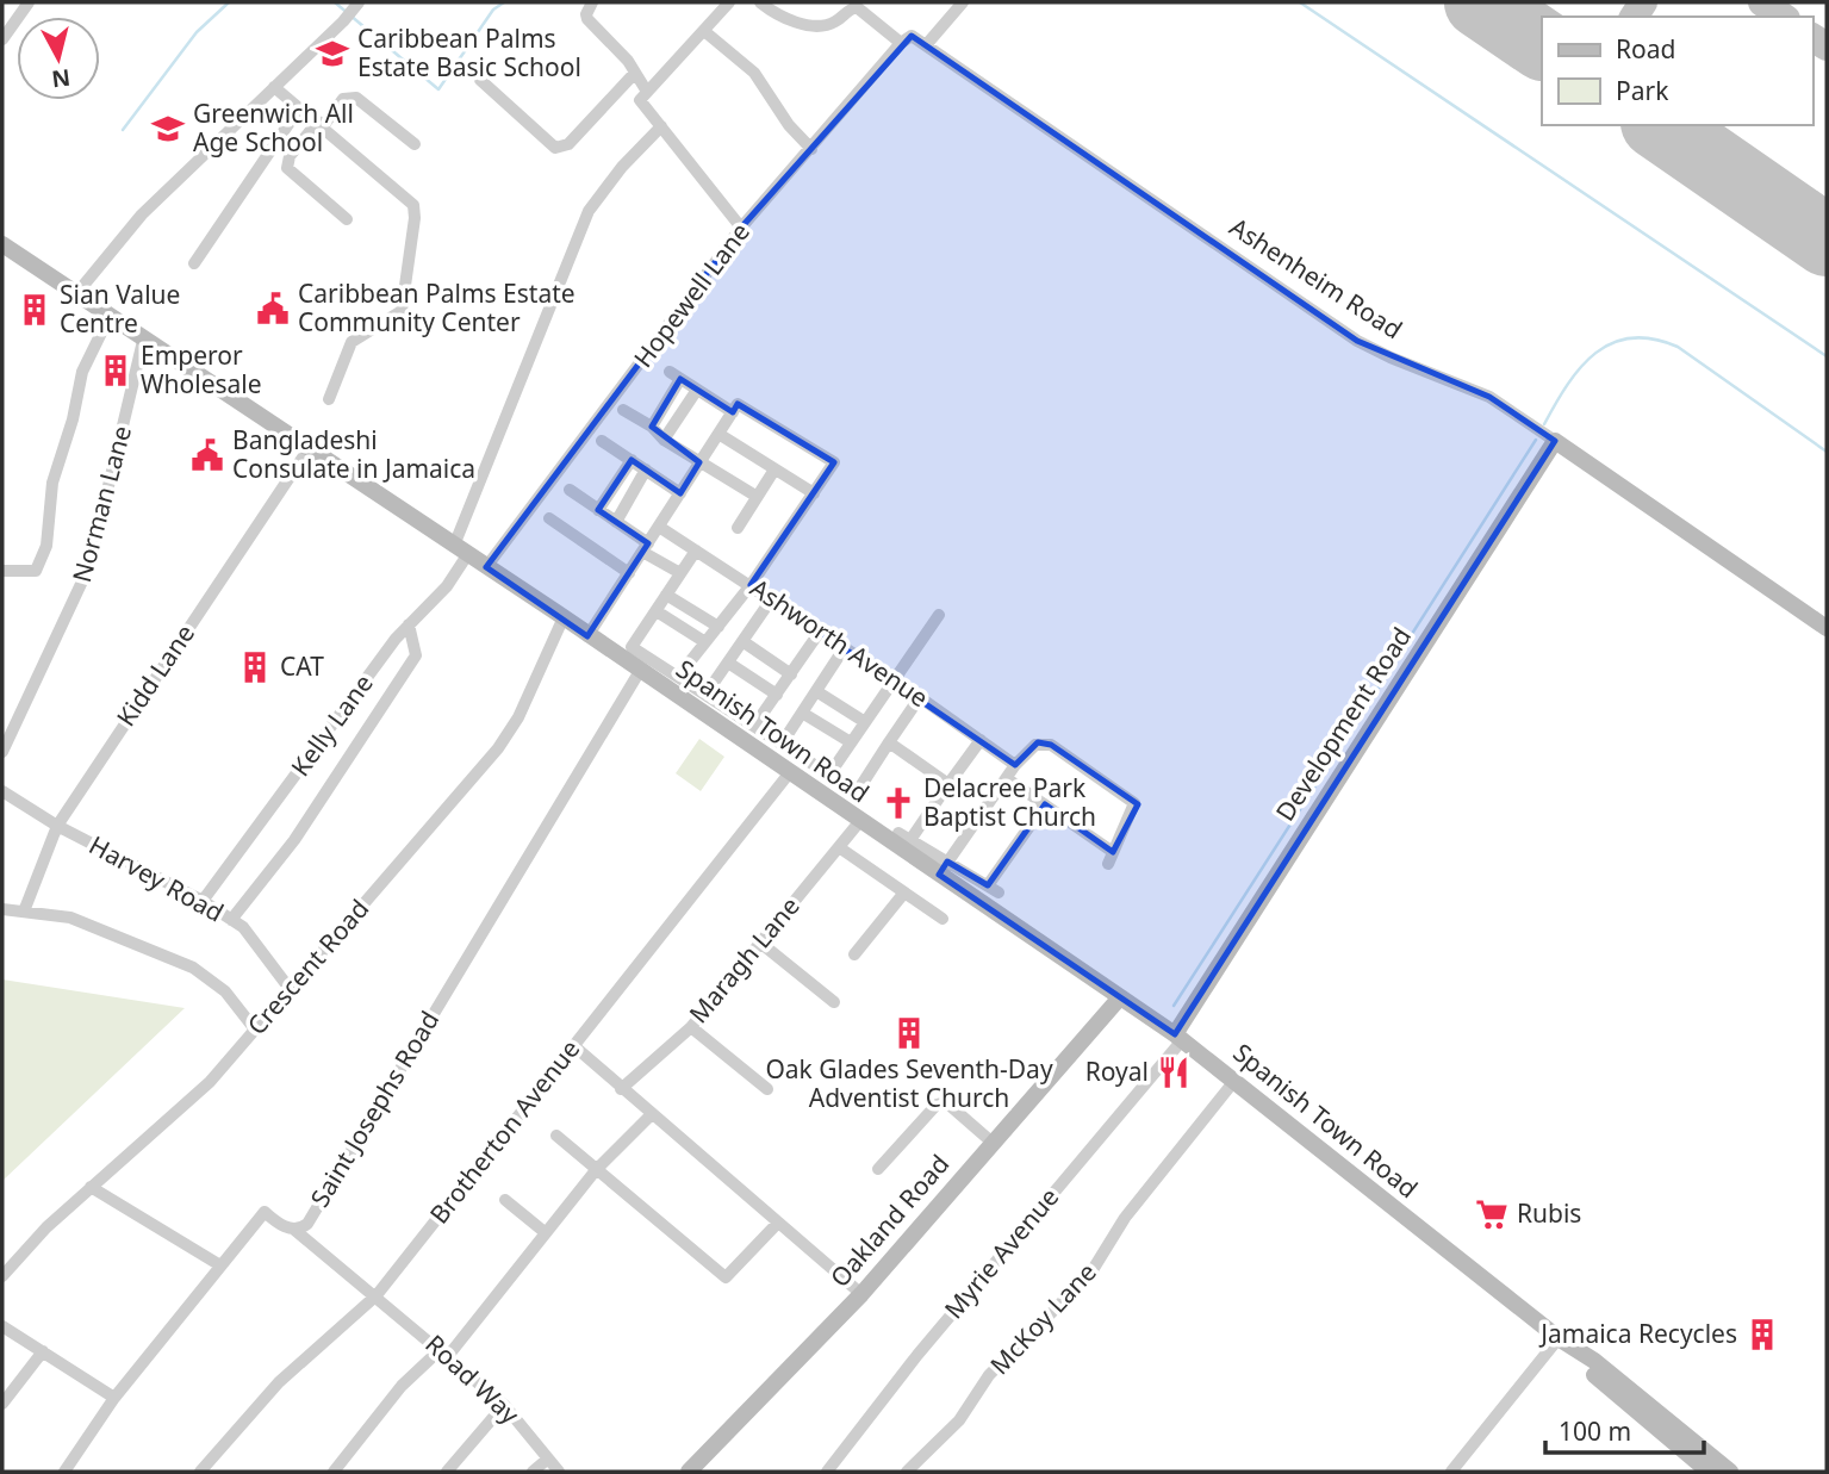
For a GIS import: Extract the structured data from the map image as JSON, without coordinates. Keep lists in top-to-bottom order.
{
  "streets": {
    "main road": [
      "Ashenheim Road",
      "Development Road",
      "Spanish Town Road",
      "Oakland Road"
    ],
    "street": [
      "Hopewell Lane",
      "Norman Lane",
      "Ashworth Avenue",
      "Kidd Lane",
      "Kelly Lane",
      "Harvey Road",
      "Maragh Lane",
      "Crescent Road",
      "Saint Josephs Road",
      "Brotherton Avenue",
      "Myrie Avenue",
      "McKoy Lane",
      "Road Way"
    ]
  },
  "crossings": [
    ["Ashenheim Road", "Hopewell Lane"],
    ["Ashenheim Road", "Development Road"],
    ["Hopewell Lane", "Spanish Town Road"],
    ["Norman Lane", "Spanish Town Road"],
    ["Kidd Lane", "Spanish Town Road"],
    ["Kidd Lane", "Harvey Road"],
    ["Development Road", "Spanish Town Road"],
    ["Development Road", "Myrie Avenue"],
    ["Kelly Lane", "Spanish Town Road"],
    ["Kelly Lane", "Harvey Road"],
    ["Spanish Town Road", "Maragh Lane"],
    ["Spanish Town Road", "Crescent Road"],
    ["Spanish Town Road", "Saint Josephs Road"],
    ["Spanish Town Road", "Brotherton Avenue"],
    ["Spanish Town Road", "Oakland Road"],
    ["Spanish Town Road", "Myrie Avenue"],
    ["Spanish Town Road", "McKoy Lane"],
    ["Harvey Road", "Crescent Road"],
    ["Saint Josephs Road", "Road Way"],
    ["Brotherton Avenue", "Road Way"]
  ],
  "places": {
    "school or university": ["Caribbean Palms Estate Basic School", "Greenwich All Age School"],
    "public building": ["Caribbean Palms Estate Community Center", "Bangladeshi Consulate in Jamaica"],
    "building": [
      "Sian Value Centre",
      "Emperor Wholesale",
      "CAT",
      "Oak Glades Seventh-Day Adventist Church",
      "Jamaica Recycles"
    ],
    "church": ["Delacree Park Baptist Church"],
    "restaurant": ["Royal"],
    "supermarket": ["Rubis"]
  },
  "legend": ["Road", "Park"],
  "scale_bar": "100 m",
  "north": "bottom"
}
